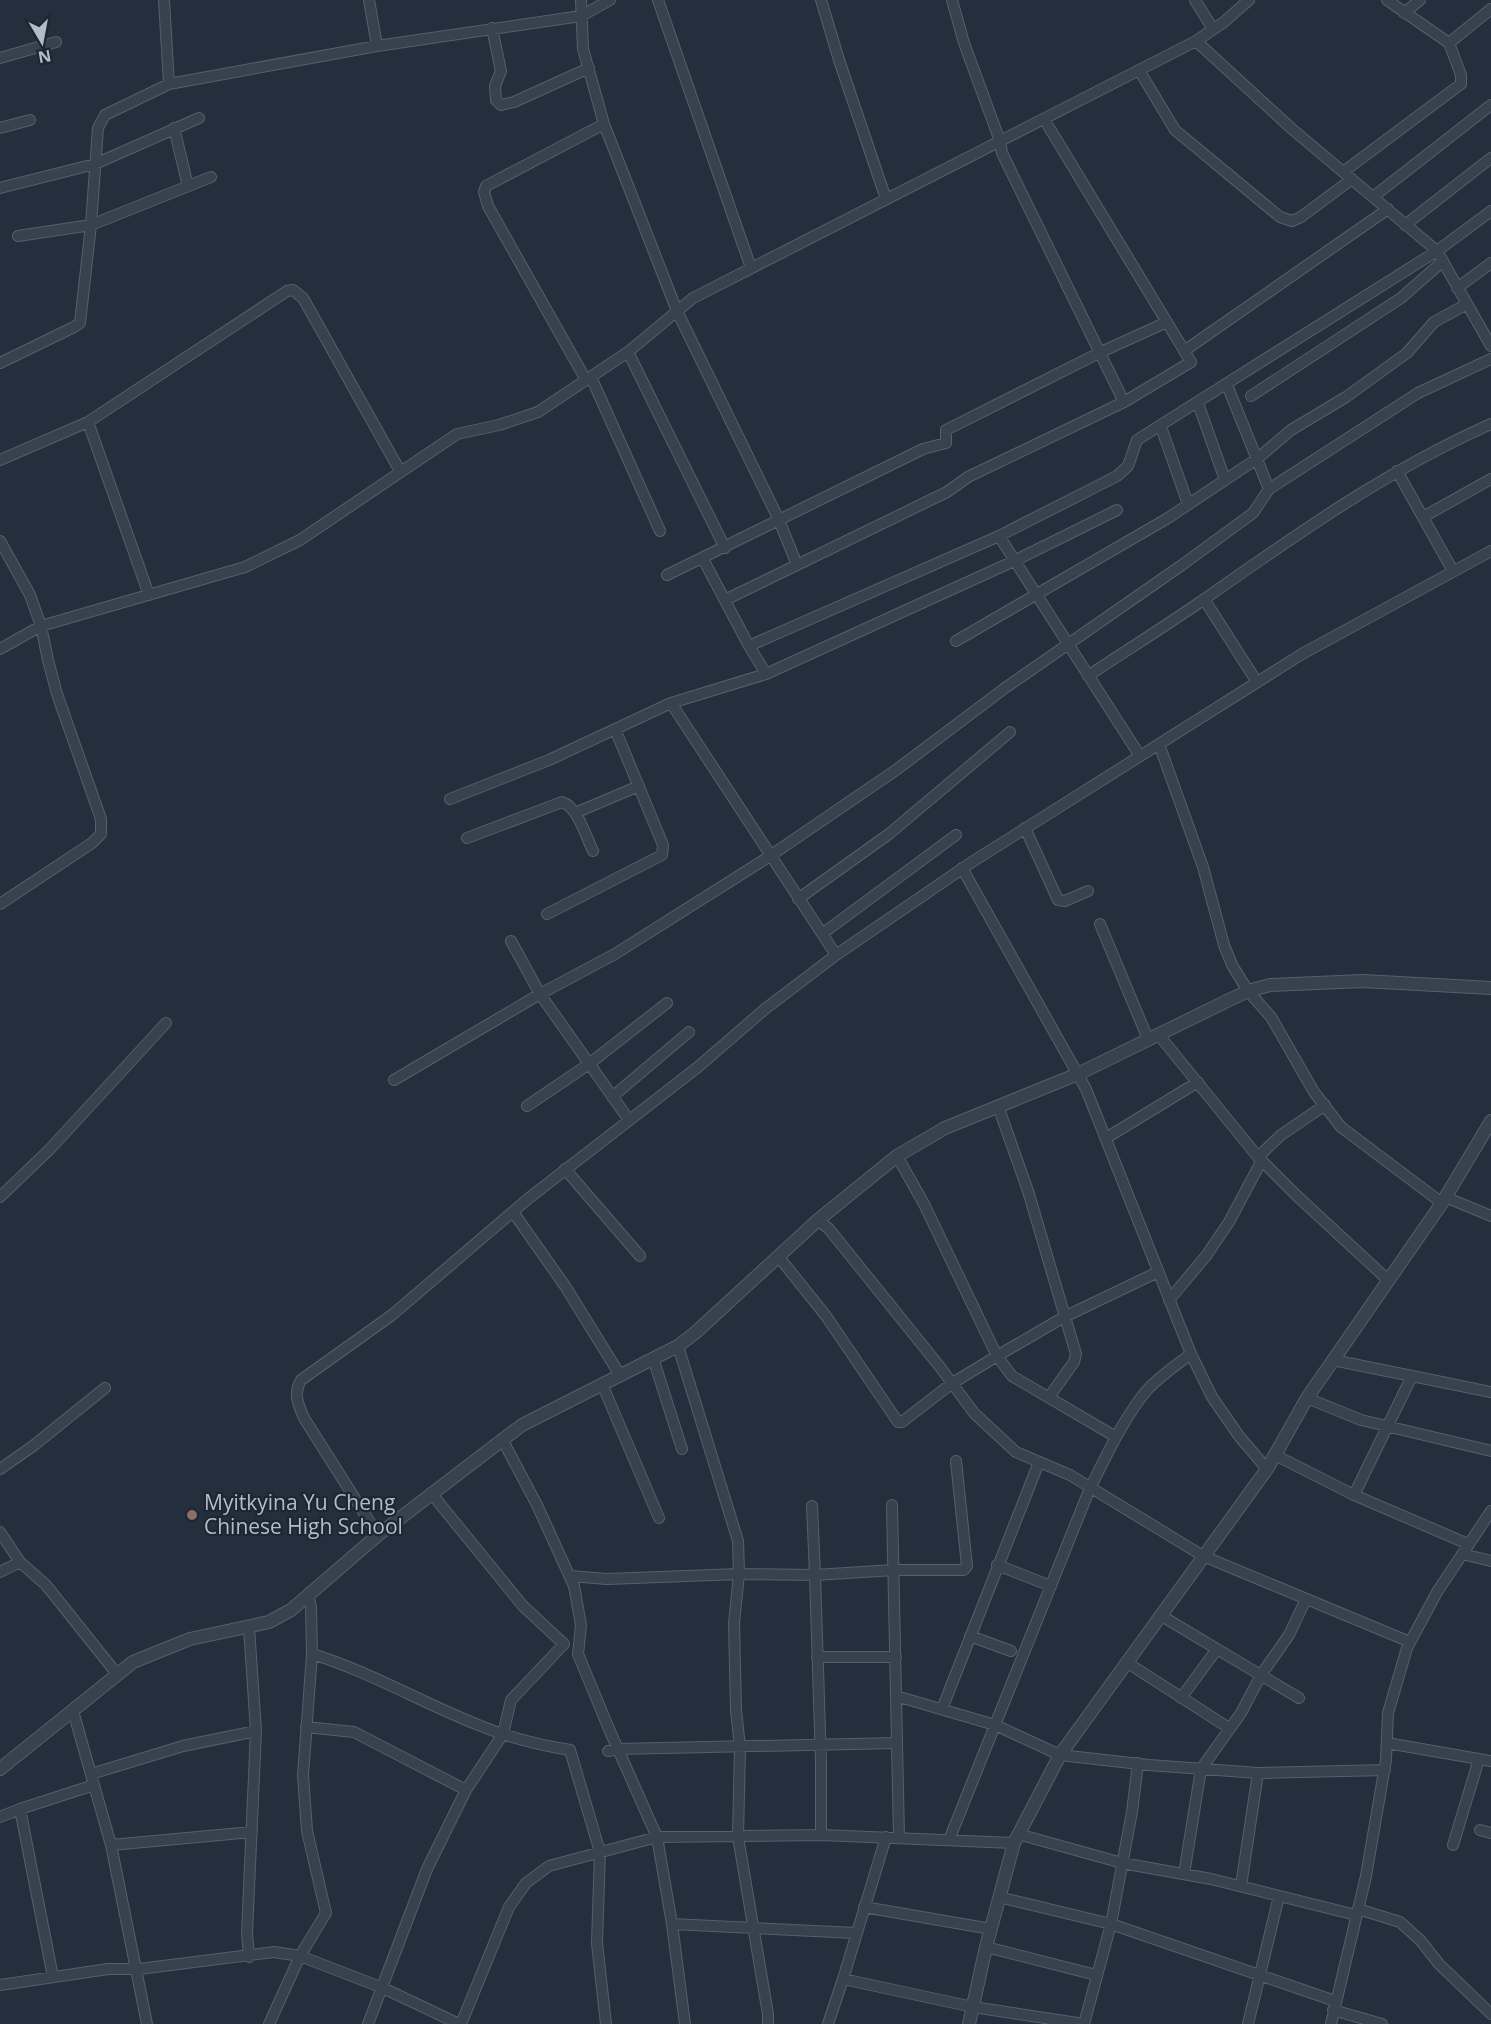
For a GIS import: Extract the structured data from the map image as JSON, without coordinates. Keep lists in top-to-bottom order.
{
  "places": ["Myitkyina Yu Cheng Chinese High School"],
  "north": "bottom"
}
